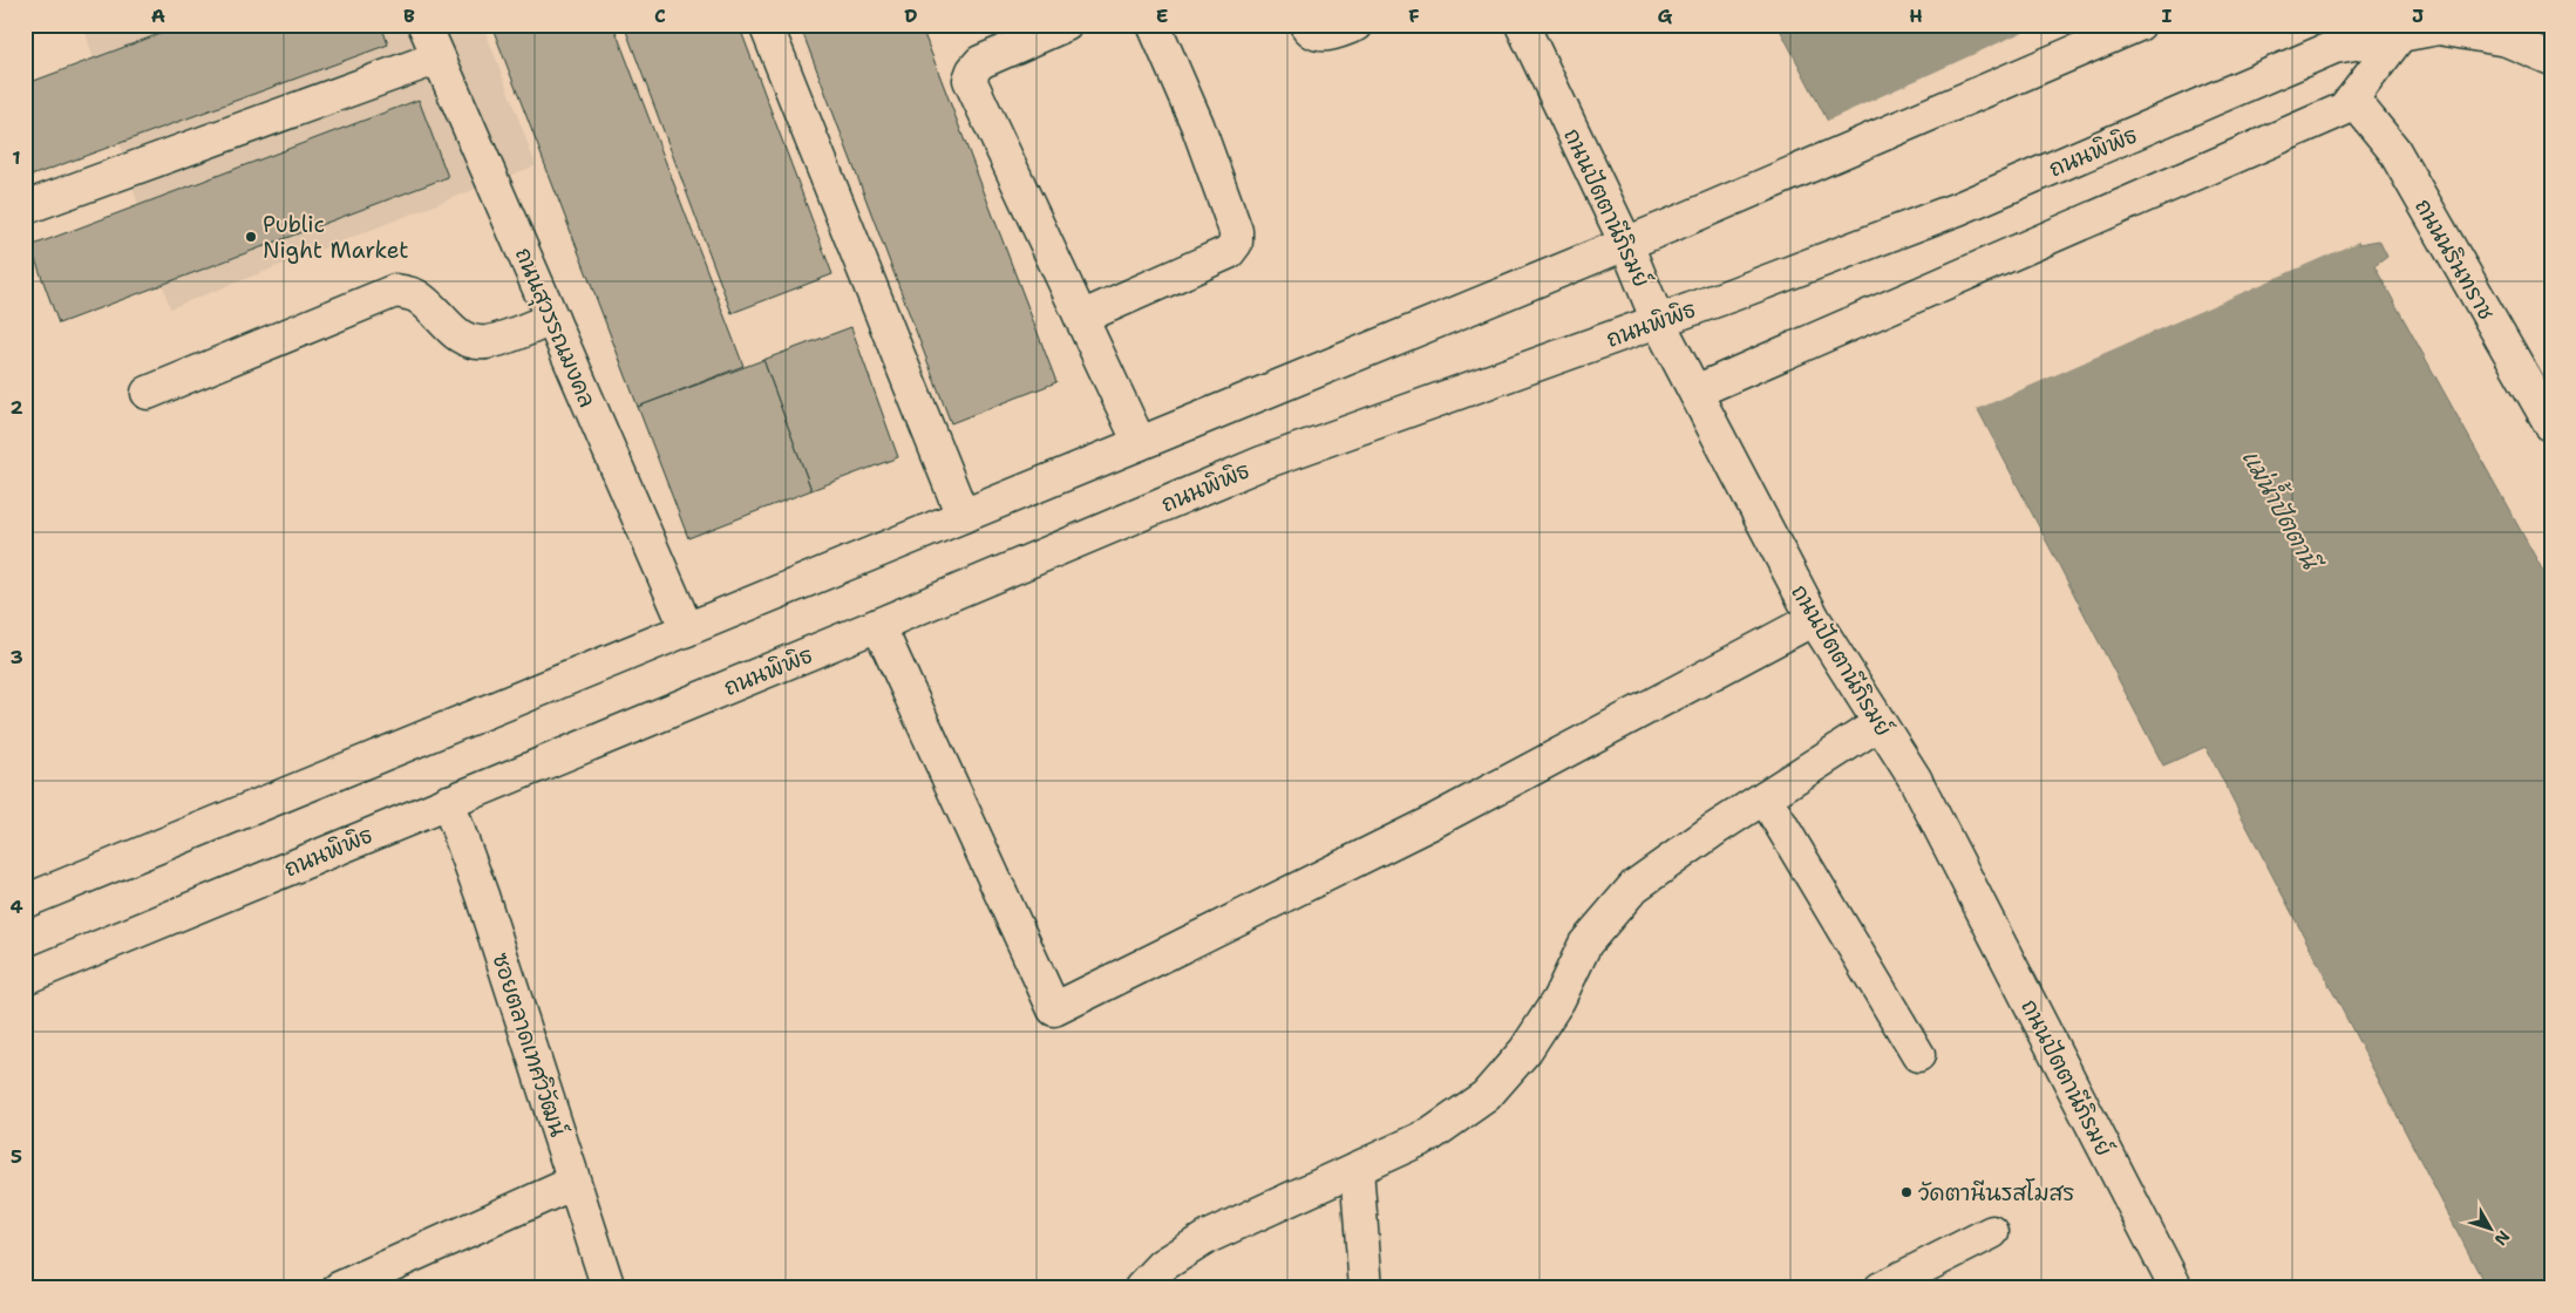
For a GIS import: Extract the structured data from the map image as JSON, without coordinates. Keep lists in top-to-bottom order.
{
  "streets": {
    "street": [
      "ถนนพิพิธ",
      "ถนนปัตตานีภิรมย์",
      "ถนนนรินทราช",
      "ถนนสุวรรณมงคล",
      "ซอยตลาดเทศวิวัฒน์"
    ]
  },
  "crossings": [
    ["ถนนพิพิธ", "ถนนปัตตานีภิรมย์"],
    ["ถนนพิพิธ", "ซอยตลาดเทศวิวัฒน์"]
  ],
  "water": ["แม่น้ำปัตตานี"],
  "places": ["Public Night Market", "วัดตานีนรสโมสร"],
  "north": "bottom right",
  "grid": {
    "columns": [
      "A",
      "B",
      "C",
      "D",
      "E",
      "F",
      "G",
      "H",
      "I",
      "J"
    ],
    "rows": [
      "1",
      "2",
      "3",
      "4",
      "5"
    ]
  }
}
